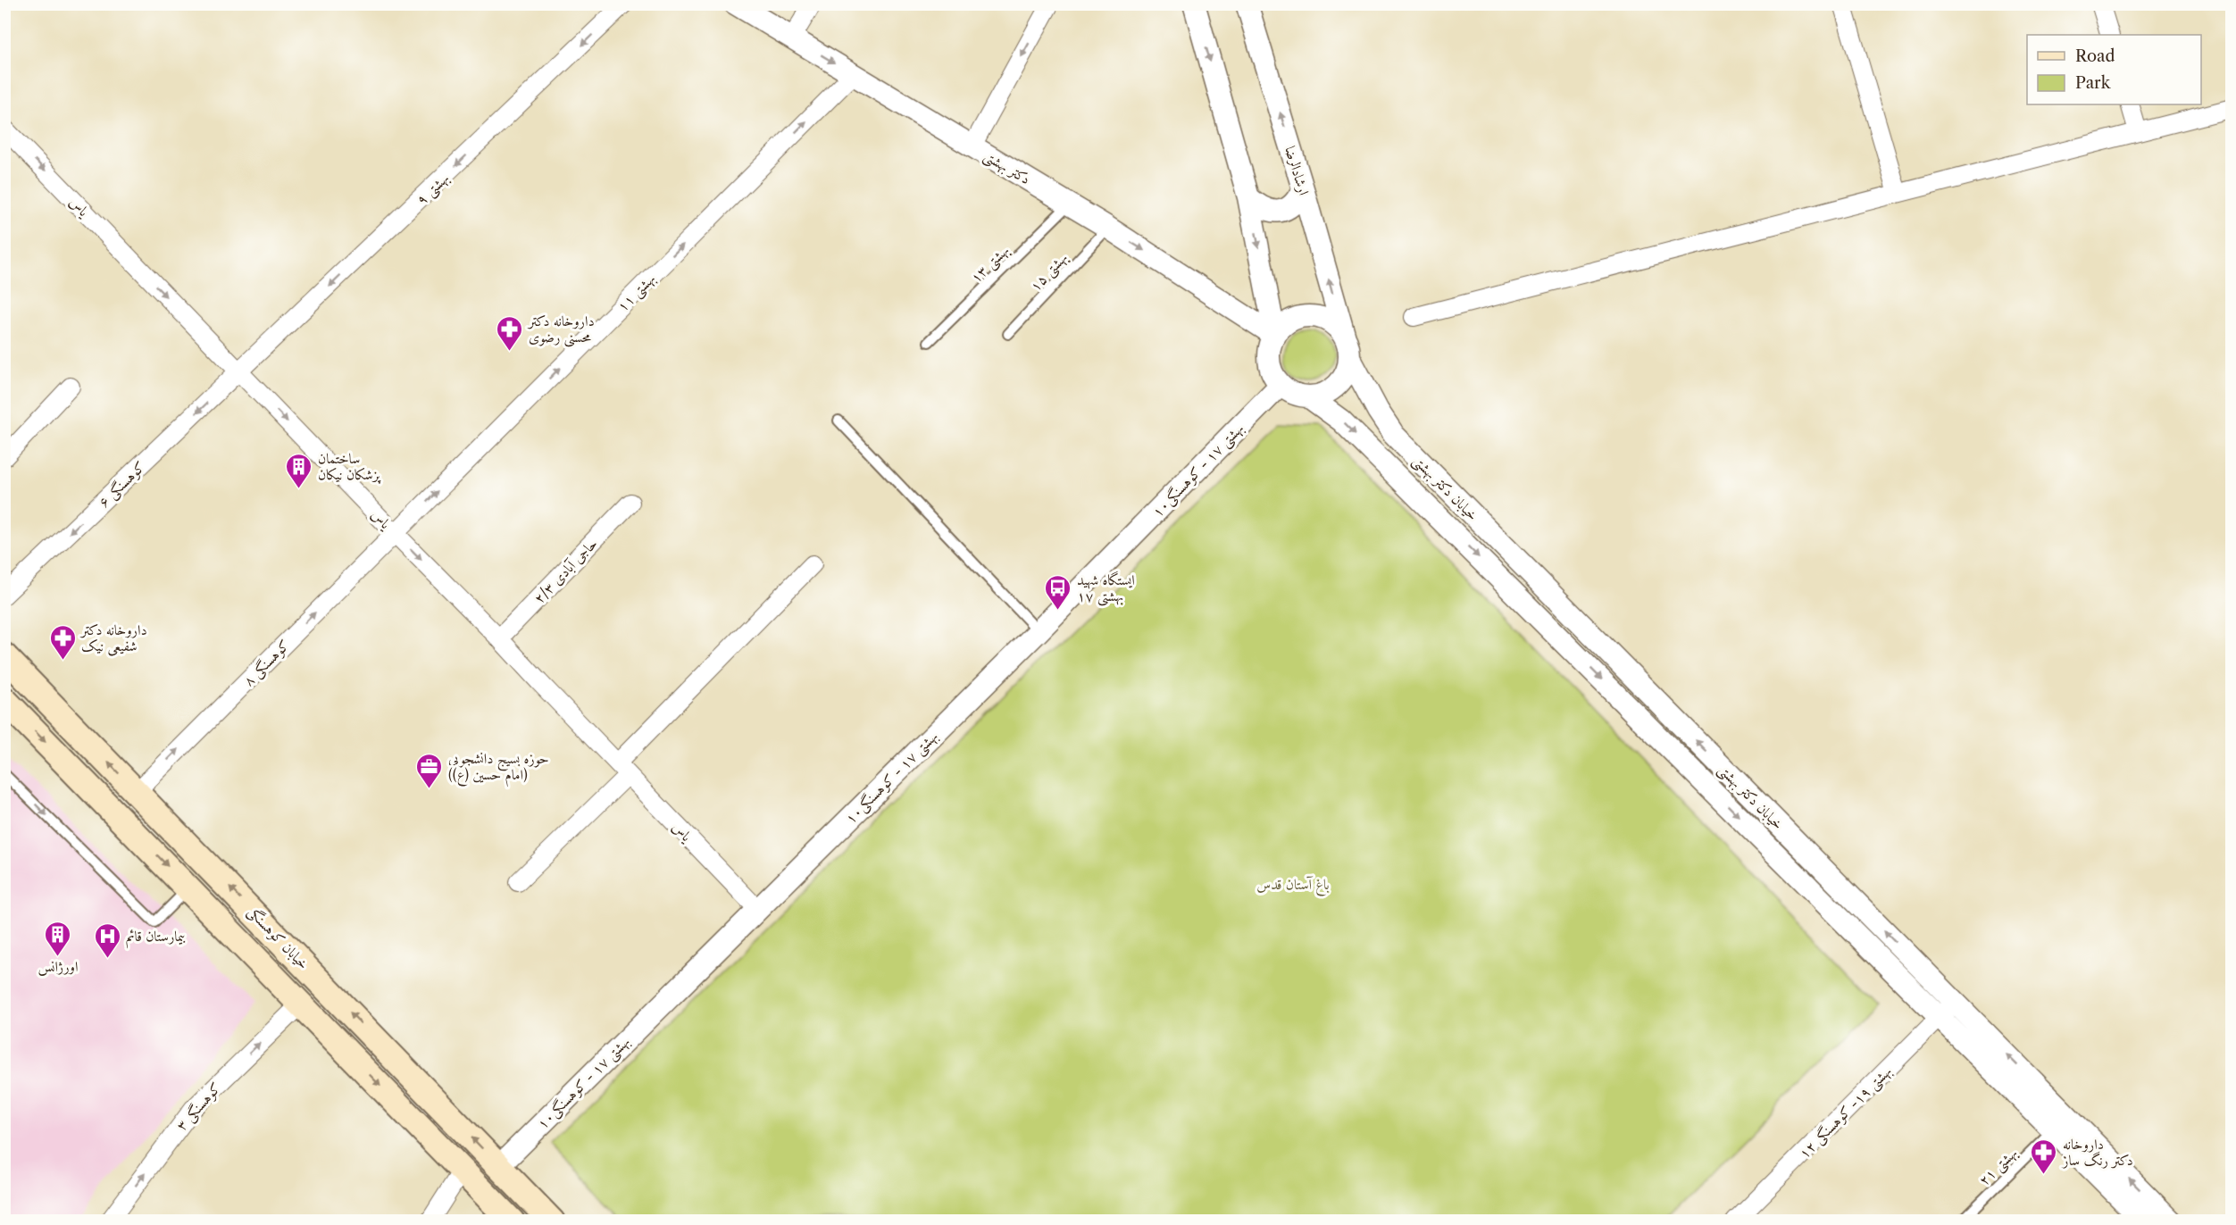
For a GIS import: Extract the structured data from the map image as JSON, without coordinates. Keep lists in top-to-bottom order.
{
  "streets": {
    "main road": ["خیابان کوهسنگی"],
    "street": [
      "دکتر بهشتی",
      "ارشادالرضا",
      "بهشتی ۹",
      "یاس",
      "بهشتی ۱۱",
      "بهشتی ۱۷ - کوهسنگی۱۰",
      "کوهسنگی ۶",
      "خیابان دکتر بهشتی",
      "حاجی آبادی ۲/۳",
      "کوهسنگی ۸",
      "کوهسنگی ۳",
      "بهشتی ۱۹- کوهسنگی ۱۲"
    ],
    "lane": ["بهشتی ۱۳", "بهشتی ۱۵", "بهشتی ۲۱"]
  },
  "crossings": [
    ["دکتر بهشتی", "ارشادالرضا"],
    ["دکتر بهشتی", "بهشتی ۱۳"],
    ["دکتر بهشتی", "بهشتی ۱۵"],
    ["دکتر بهشتی", "بهشتی ۱۱"],
    ["دکتر بهشتی", "بهشتی ۱۷ - کوهسنگی۱۰"],
    ["دکتر بهشتی", "خیابان دکتر بهشتی"],
    ["ارشادالرضا", "بهشتی ۱۷ - کوهسنگی۱۰"],
    ["ارشادالرضا", "خیابان دکتر بهشتی"],
    ["بهشتی ۹", "یاس"],
    ["بهشتی ۹", "کوهسنگی ۶"],
    ["یاس", "بهشتی ۱۱"],
    ["یاس", "بهشتی ۱۷ - کوهسنگی۱۰"],
    ["یاس", "کوهسنگی ۶"],
    ["یاس", "حاجی آبادی ۲/۳"],
    ["یاس", "کوهسنگی ۸"],
    ["بهشتی ۱۱", "کوهسنگی ۸"],
    ["بهشتی ۱۷ - کوهسنگی۱۰", "خیابان دکتر بهشتی"],
    ["بهشتی ۱۷ - کوهسنگی۱۰", "خیابان کوهسنگی"],
    ["خیابان دکتر بهشتی", "بهشتی ۱۹- کوهسنگی ۱۲"],
    ["خیابان دکتر بهشتی", "بهشتی ۲۱"],
    ["کوهسنگی ۸", "خیابان کوهسنگی"],
    ["خیابان کوهسنگی", "کوهسنگی ۳"]
  ],
  "one_way": [
    "دکتر بهشتی",
    "بهشتی ۹",
    "یاس",
    "بهشتی ۱۱",
    "کوهسنگی ۸",
    "کوهسنگی ۳"
  ],
  "parks": ["باغ آستان قدس"],
  "places": {
    "pharmacy": ["داروخانه دکتر محسنی رضوی", "داروخانه دکتر شفیعی نیک", "داروخانه دکتر رنگ ساز"],
    "building": ["ساختمان پزشکان نیکان", "اورژانس"],
    "bus stop": ["ایستگاه شهید بهشتی ۱۷"],
    "office": ["حوزه بسیج دانشجویی (امام حسین (ع))"],
    "hospital": ["بیمارستان قائم"]
  },
  "legend": ["Road", "Park"]
}
